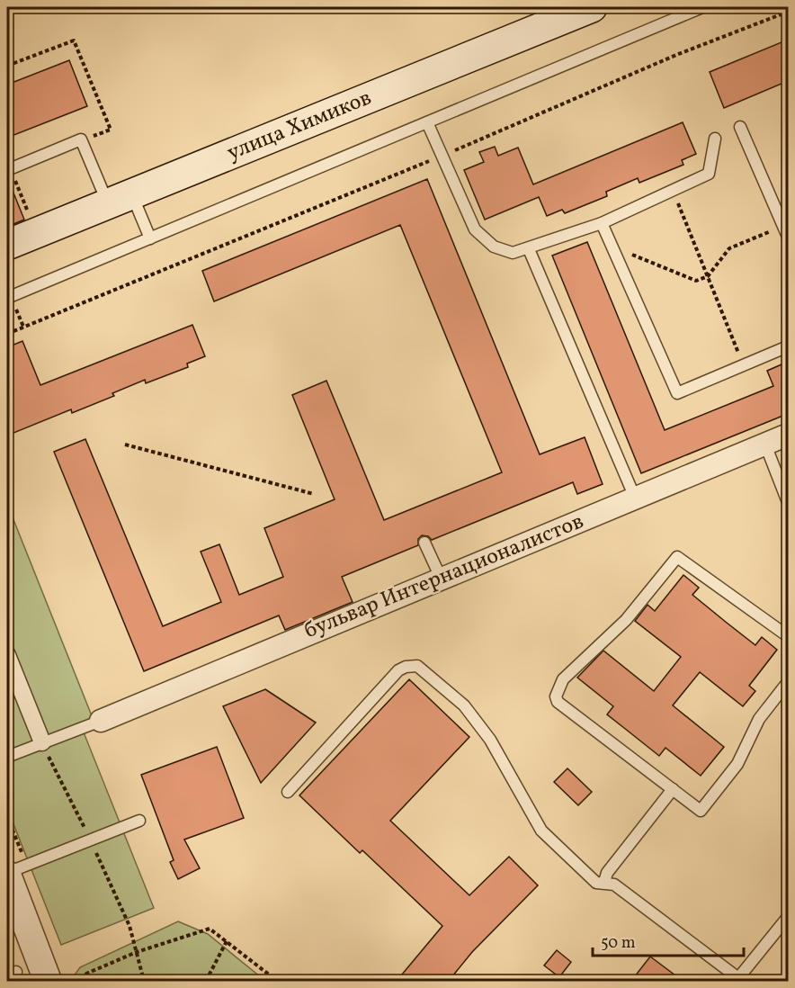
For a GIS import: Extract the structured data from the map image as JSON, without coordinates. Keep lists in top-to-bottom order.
{
  "streets": {
    "main road": ["улица Химиков"],
    "street": ["бульвар Интернационалистов"]
  },
  "scale_bar": "50 m"
}
